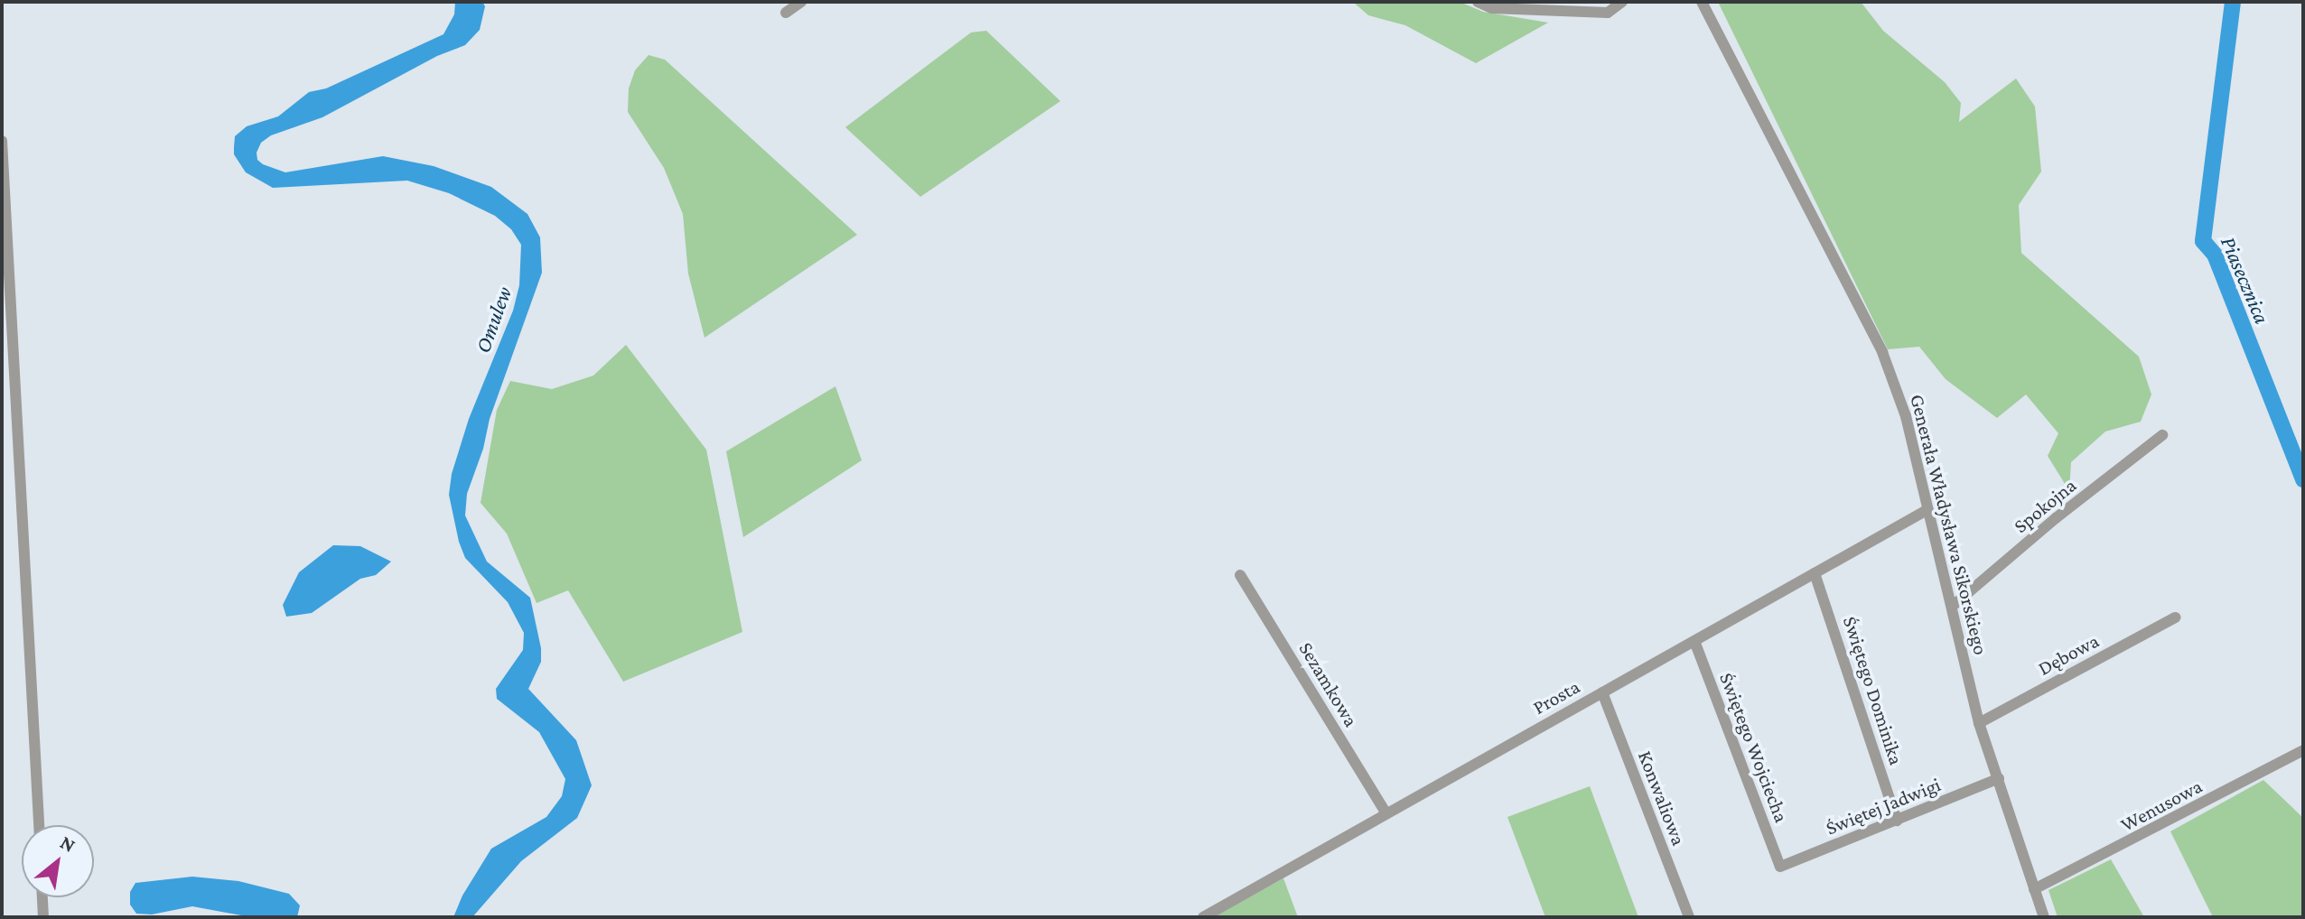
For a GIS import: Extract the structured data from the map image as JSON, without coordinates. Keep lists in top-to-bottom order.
{
  "streets": {
    "street": [
      "Spokojna",
      "Generała Władysława Sikorskiego",
      "Dębowa",
      "Sezamkowa",
      "Świętego Dominika",
      "Prosta",
      "Świętego Wojciecha",
      "Konwaliowa",
      "Wenusowa",
      "Świętej Jadwigi"
    ]
  },
  "crossings": [
    ["Spokojna", "Generała Władysława Sikorskiego"],
    ["Generała Władysława Sikorskiego", "Dębowa"],
    ["Generała Władysława Sikorskiego", "Prosta"],
    ["Generała Władysława Sikorskiego", "Wenusowa"],
    ["Generała Władysława Sikorskiego", "Świętej Jadwigi"],
    ["Sezamkowa", "Prosta"],
    ["Świętego Dominika", "Prosta"],
    ["Świętego Dominika", "Świętej Jadwigi"],
    ["Prosta", "Świętego Wojciecha"],
    ["Prosta", "Konwaliowa"],
    ["Świętego Wojciecha", "Świętej Jadwigi"]
  ],
  "water": ["Piasecznica", "Omulew"],
  "north": "top right"
}
